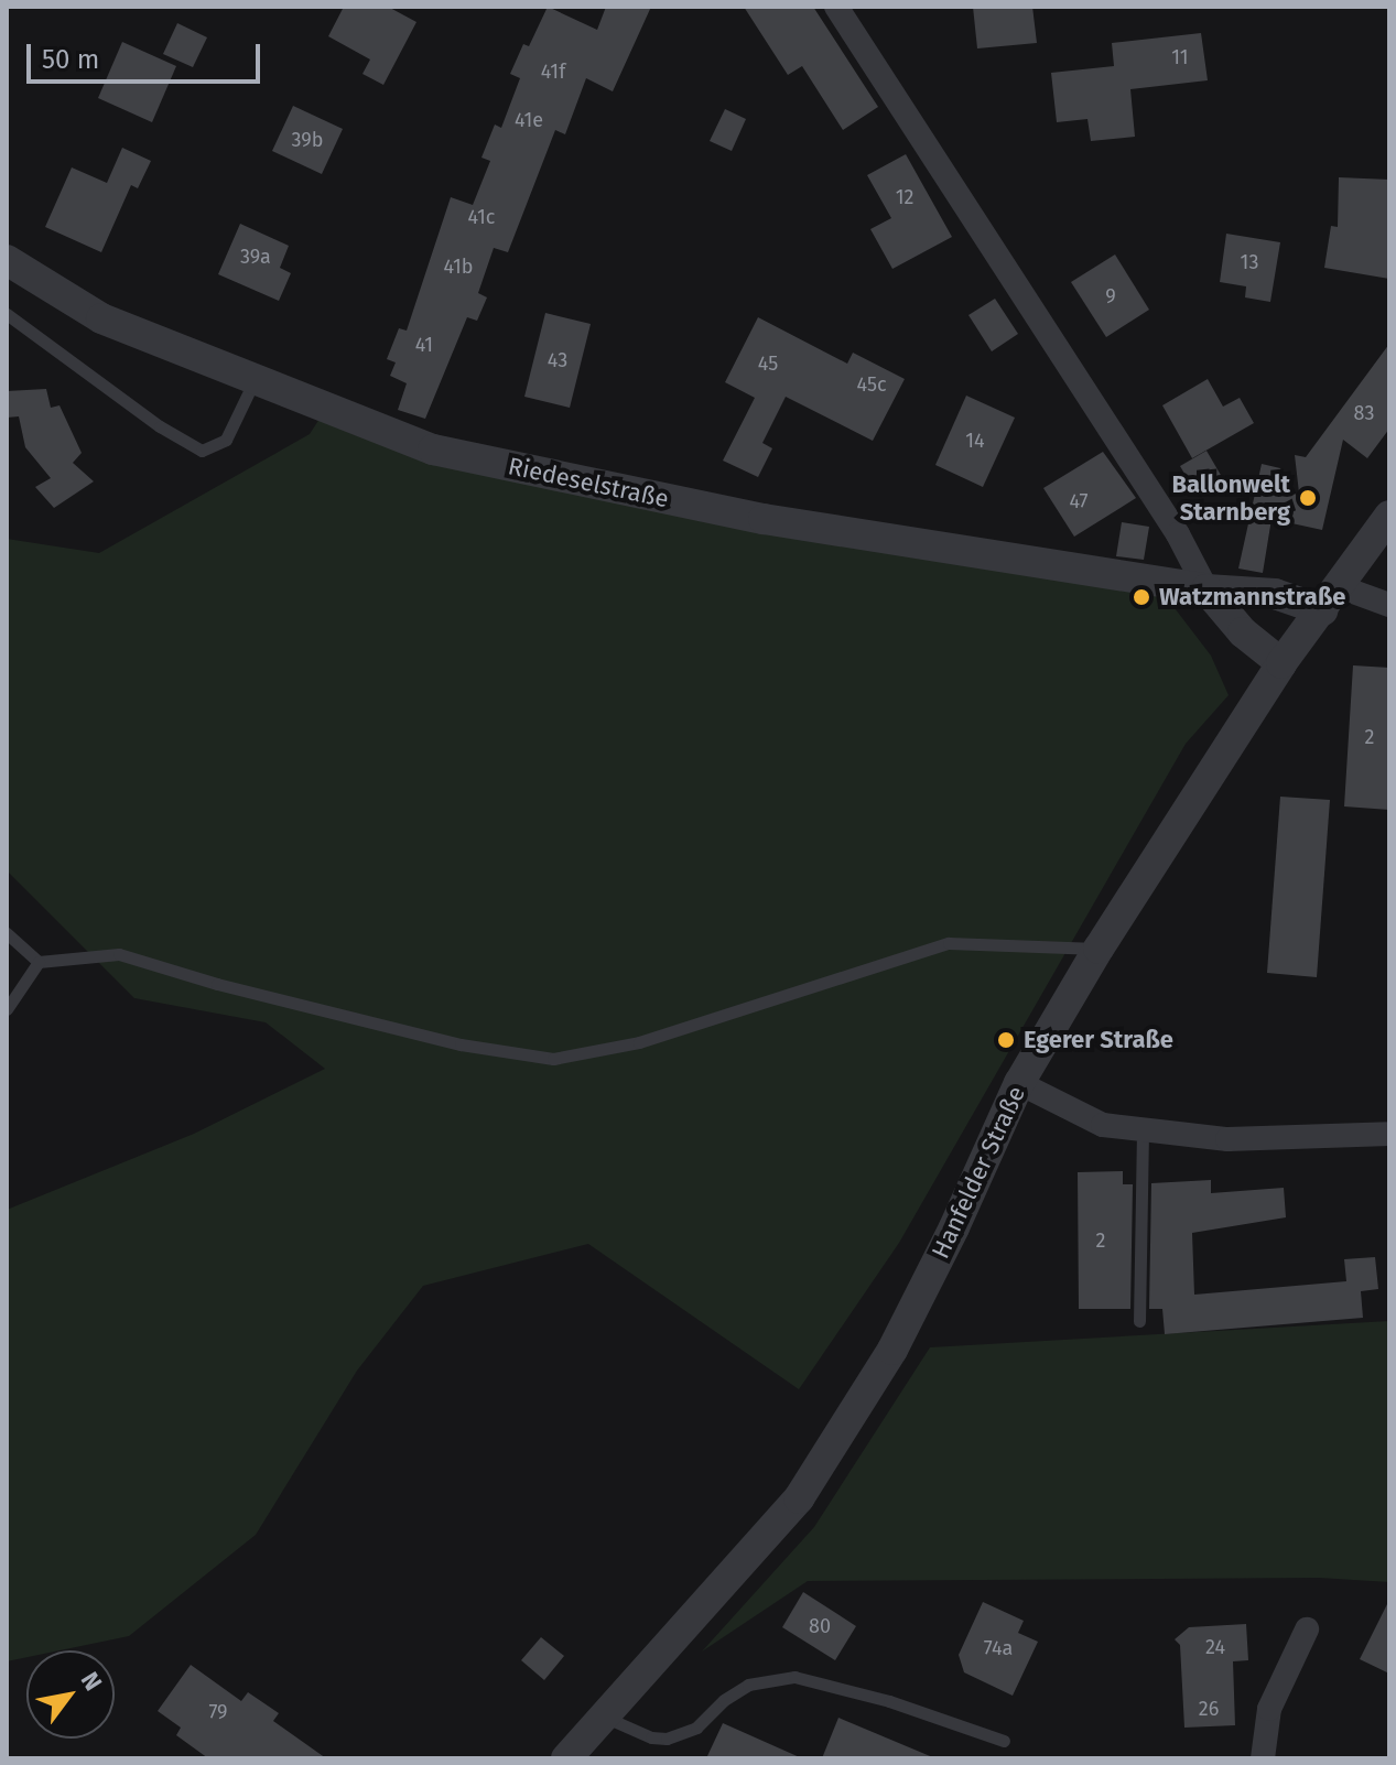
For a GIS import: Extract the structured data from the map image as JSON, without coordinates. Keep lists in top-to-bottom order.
{
  "streets": {
    "street": ["Riedeselstraße", "Hanfelder Straße"]
  },
  "crossings": [
    ["Riedeselstraße", "Hanfelder Straße"]
  ],
  "places": ["Ballonwelt Starnberg", "Watzmannstraße", "Egerer Straße"],
  "house_numbers": [
    "11",
    "41f",
    "41e",
    "39b",
    "12",
    "41c",
    "39a",
    "13",
    "41b",
    "9",
    "41",
    "43",
    "45",
    "45c",
    "83",
    "14",
    "47",
    "2",
    "2",
    "80",
    "24",
    "74a",
    "26",
    "79"
  ],
  "scale_bar": "50 m",
  "north": "top right"
}
